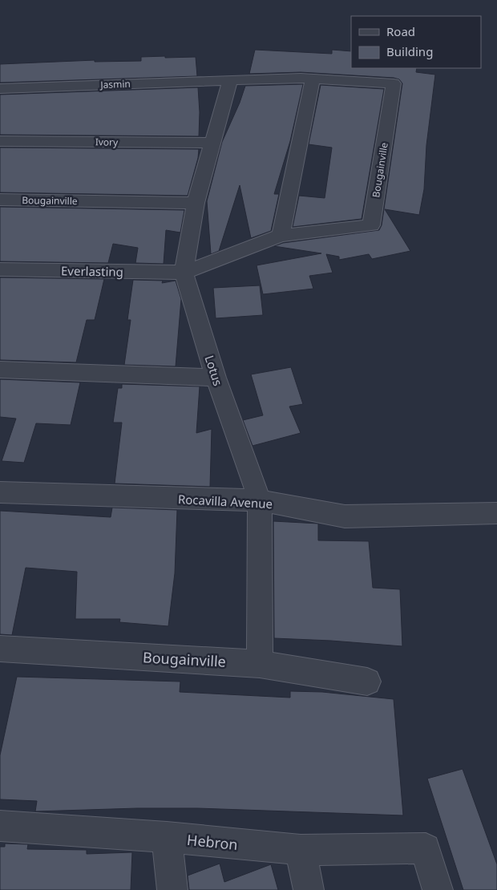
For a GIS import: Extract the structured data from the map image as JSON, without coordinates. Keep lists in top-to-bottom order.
{
  "streets": {
    "street": [
      "Jasmin",
      "Ivory",
      "Bougainville",
      "Everlasting",
      "Lotus",
      "Rocavilla Avenue",
      "Hebron"
    ]
  },
  "crossings": [
    ["Jasmin", "Bougainville"],
    ["Jasmin", "Lotus"],
    ["Ivory", "Lotus"],
    ["Bougainville", "Everlasting"],
    ["Bougainville", "Lotus"],
    ["Everlasting", "Lotus"],
    ["Lotus", "Rocavilla Avenue"]
  ],
  "legend": ["Road", "Building"]
}
